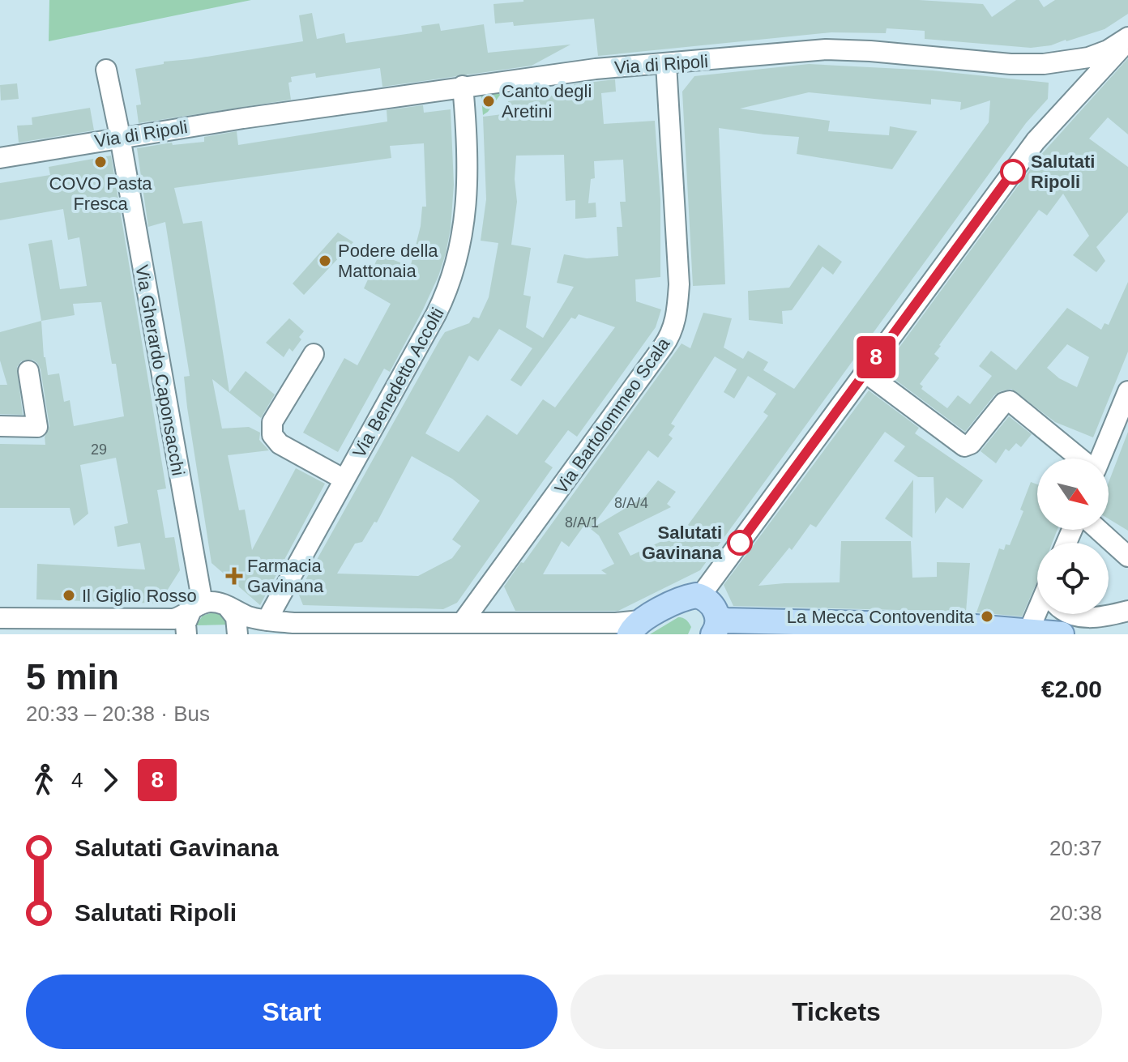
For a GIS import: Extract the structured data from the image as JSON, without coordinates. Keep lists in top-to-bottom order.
{
  "streets": {
    "street": [
      "Via di Ripoli",
      "Via Gherardo Caponsacchi",
      "Via Benedetto Accolti",
      "Via Bartolommeo Scala"
    ]
  },
  "crossings": [
    ["Via di Ripoli", "Via Gherardo Caponsacchi"],
    ["Via di Ripoli", "Via Benedetto Accolti"],
    ["Via di Ripoli", "Via Bartolommeo Scala"]
  ],
  "places": {
    "other": [
      "Canto degli Aretini",
      "COVO Pasta Fresca",
      "Salutati Ripoli",
      "Podere della Mattonaia",
      "Salutati Gavinana",
      "Il Giglio Rosso",
      "La Mecca Contovendita"
    ],
    "health": ["Farmacia Gavinana"]
  },
  "lines": ["bus line 8"],
  "house_numbers": ["29", "8/A/4", "8/A/1"],
  "north": "bottom right",
  "page": {
    "on_map": "8",
    "heading": ["5 min", "20:33 – 20:38 · Bus", "€2.00"],
    "legs": ["4", "8"],
    "list": [
      {
        "name": "Salutati Gavinana",
        "value": "20:37"
      },
      {
        "name": "Salutati Ripoli",
        "value": "20:38"
      }
    ],
    "buttons": ["Start", "Tickets"]
  }
}
